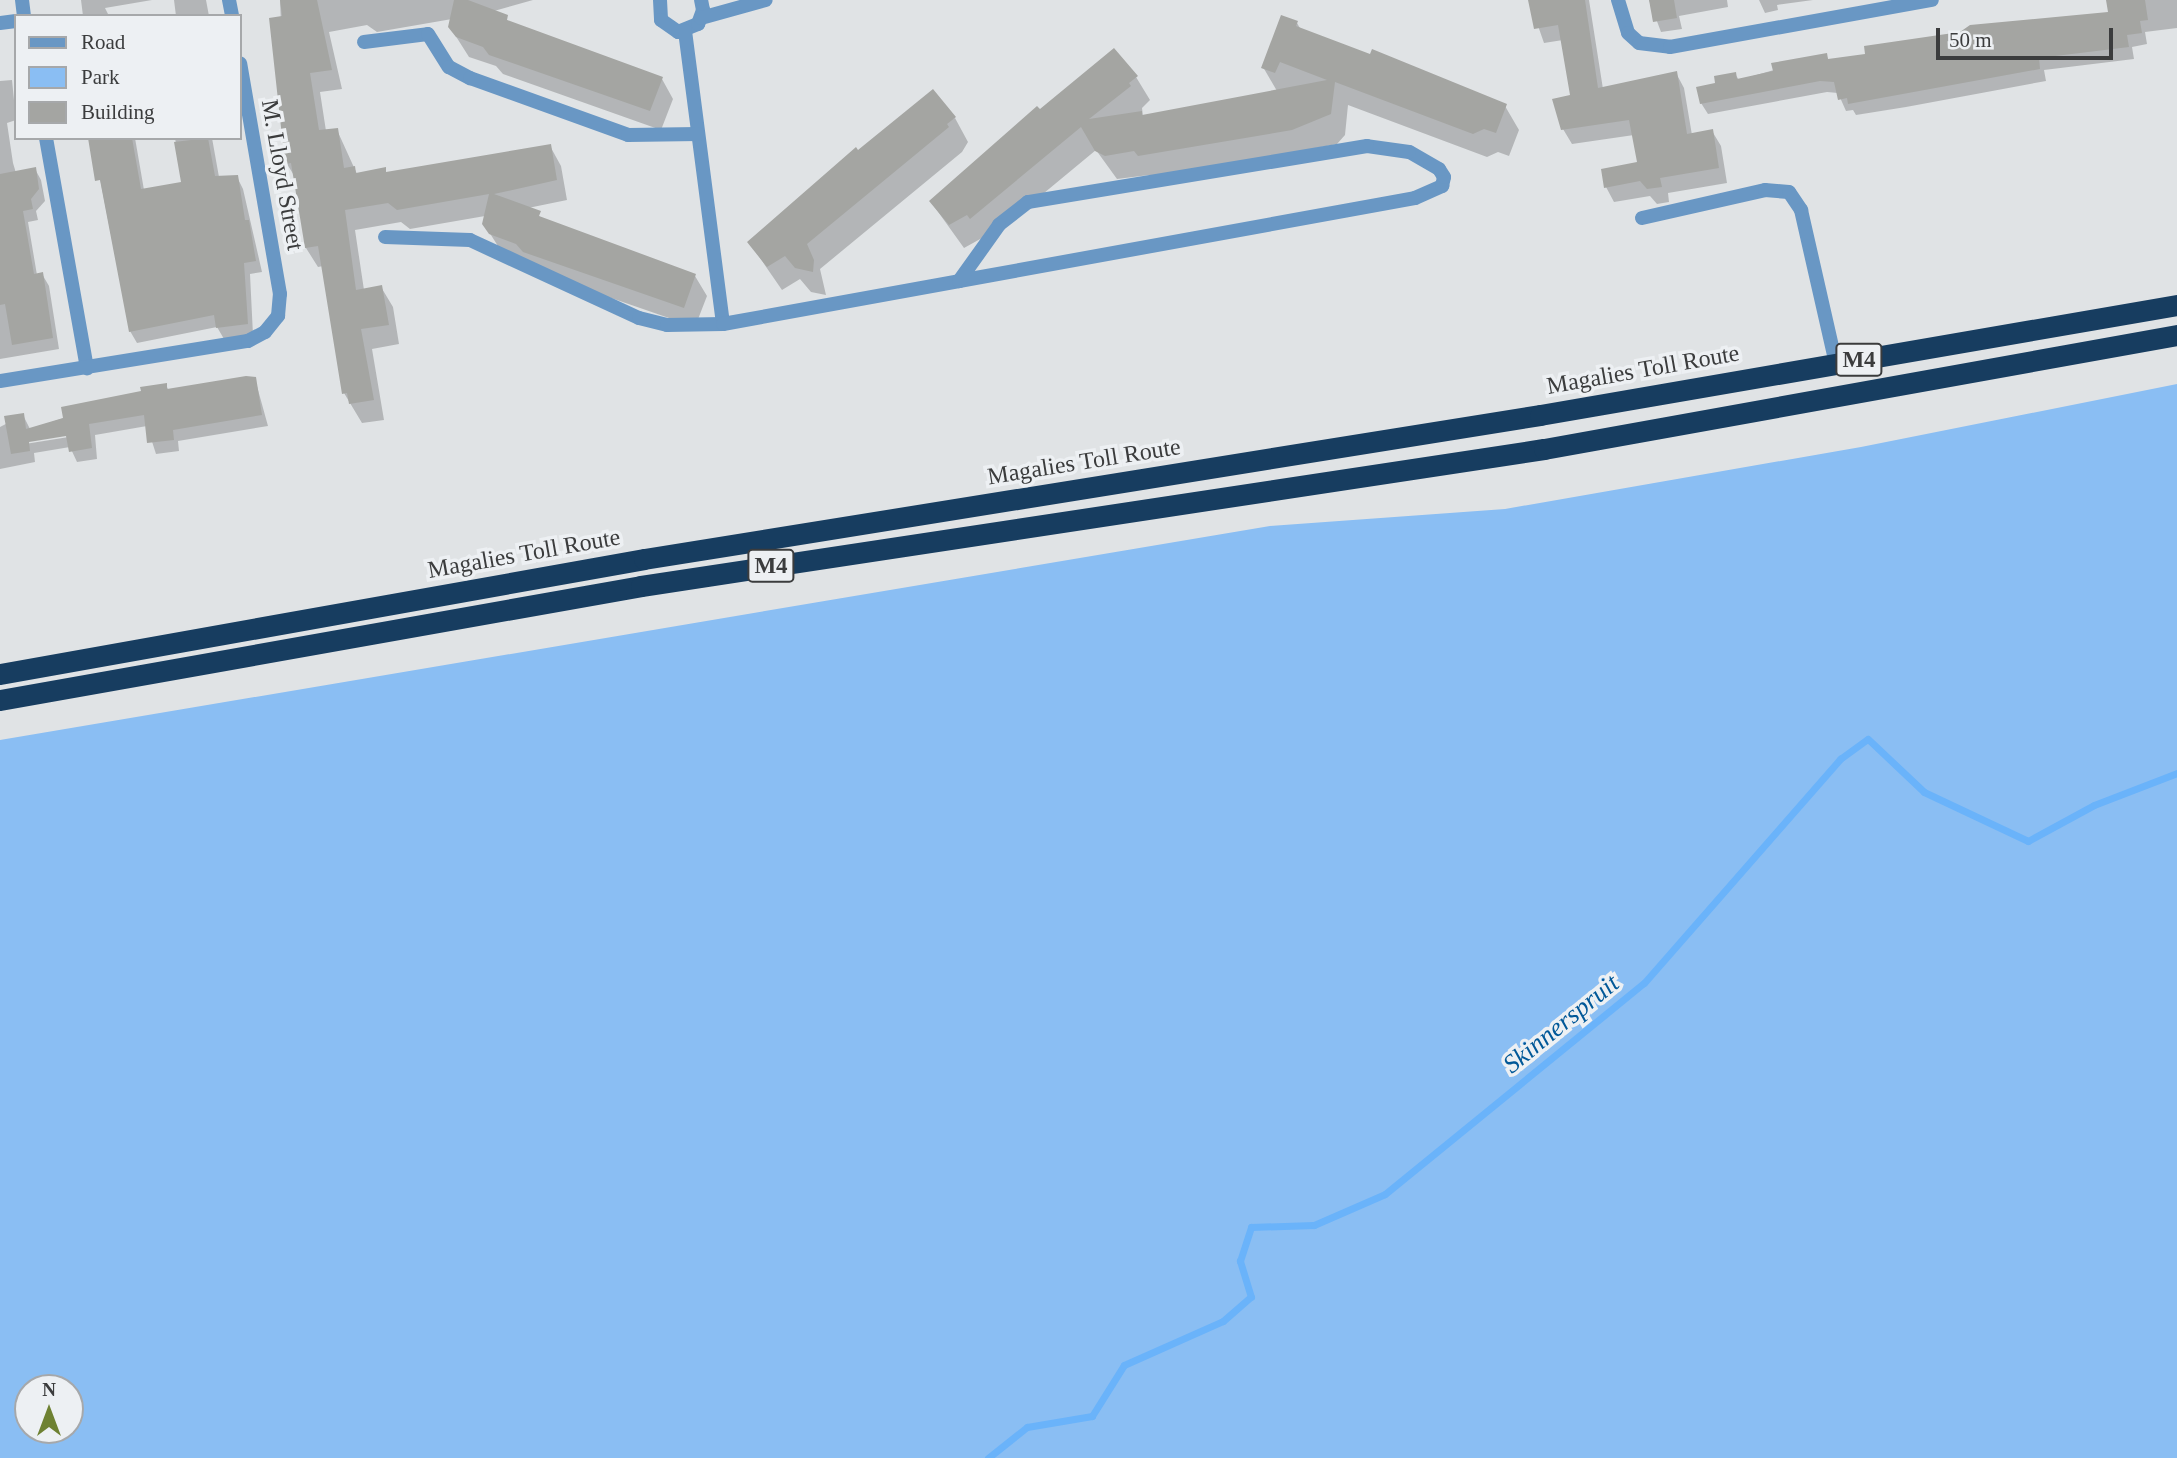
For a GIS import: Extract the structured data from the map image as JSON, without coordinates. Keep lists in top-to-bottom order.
{
  "streets": {
    "highway": ["M4", "Magalies Toll Route"],
    "street": ["M. Lloyd Street"]
  },
  "water": ["Skinnerspruit"],
  "legend": ["Road", "Park", "Building"],
  "scale_bar": "50 m",
  "north": "top"
}
